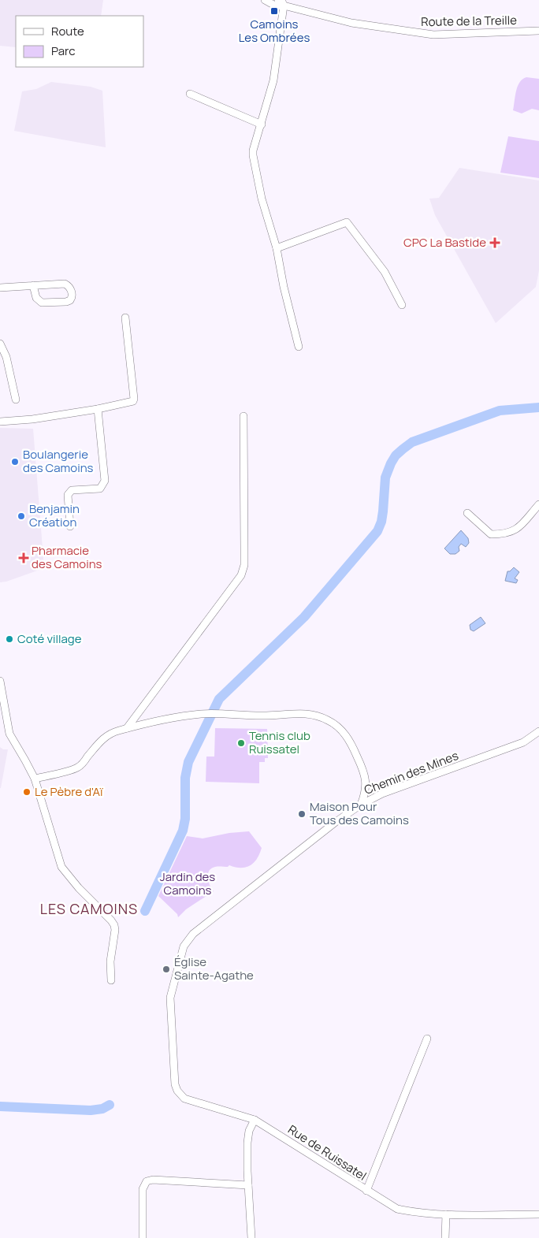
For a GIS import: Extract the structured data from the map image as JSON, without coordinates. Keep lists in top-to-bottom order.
{
  "streets": {
    "street": ["Route de la Treille", "Chemin des Mines", "Rue de Ruissatel"]
  },
  "crossings": [
    ["Chemin des Mines", "Rue de Ruissatel"]
  ],
  "districts": ["LES CAMOINS"],
  "parks": ["Jardin des Camoins"],
  "places": {
    "transit": ["Camoins Les Ombrées"],
    "health": ["CPC La Bastide", "Pharmacie des Camoins"],
    "other": [
      "Boulangerie des Camoins",
      "Benjamin Création",
      "Coté village",
      "Tennis club Ruissatel",
      "Le Pèbre d'Aï",
      "Maison Pour Tous des Camoins",
      "Église Sainte-Agathe"
    ]
  },
  "legend": ["Route", "Parc"]
}
